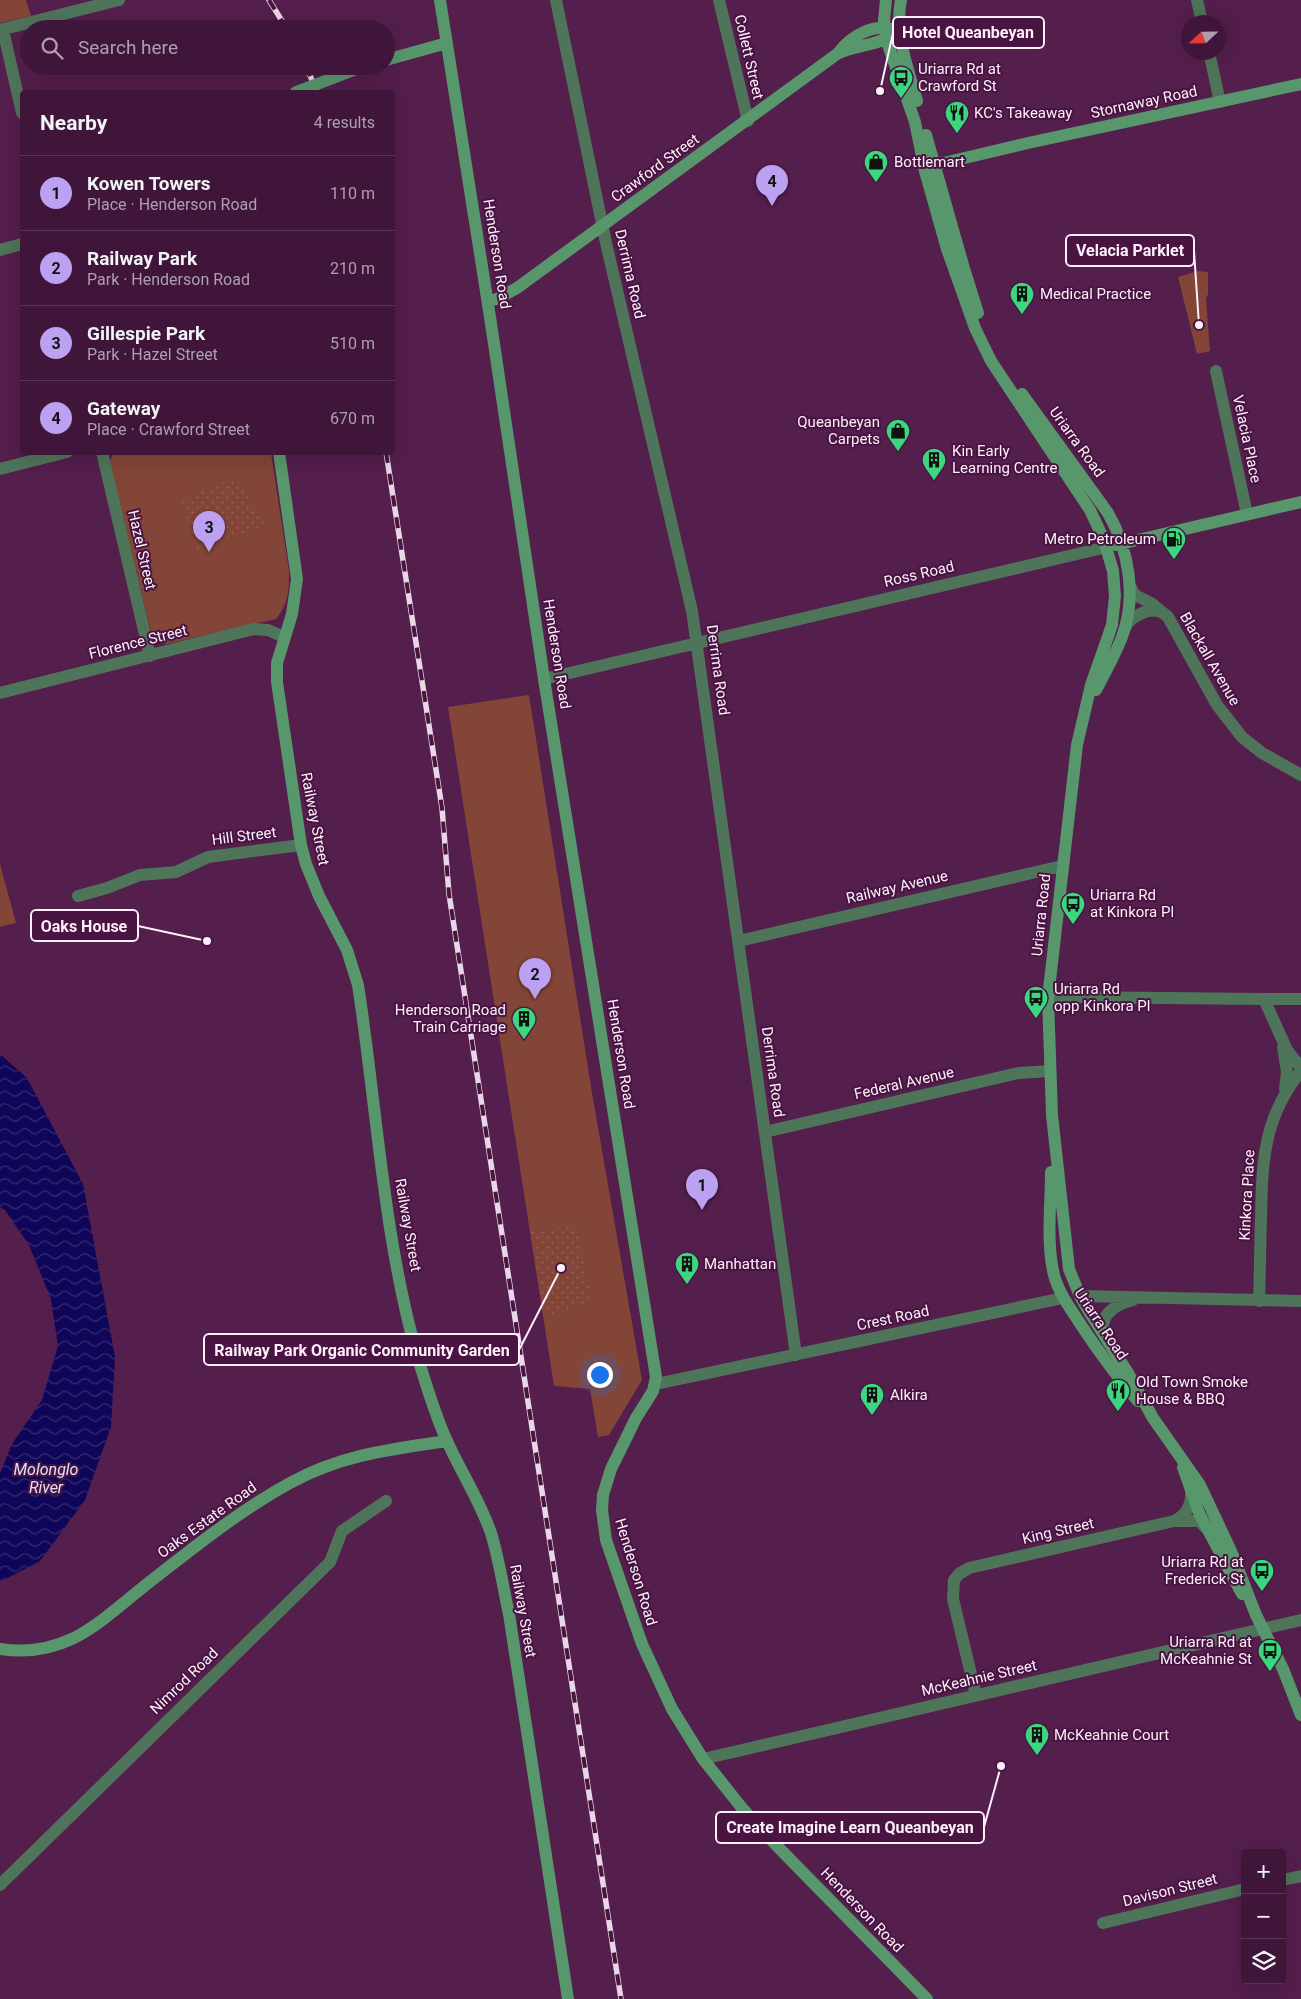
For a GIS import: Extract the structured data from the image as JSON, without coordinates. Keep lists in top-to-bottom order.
{
  "streets": {
    "street": [
      "Collett Street",
      "Stornaway Road",
      "Crawford Street",
      "Henderson Road",
      "Derrima Road",
      "Velacia Place",
      "Uriarra Road",
      "Hazel Street",
      "Ross Road",
      "Florence Street",
      "Blackall Avenue",
      "Railway Street",
      "Hill Street",
      "Railway Avenue",
      "Federal Avenue",
      "Kinkora Place",
      "Crest Road",
      "Oaks Estate Road",
      "King Street",
      "McKeahnie Street",
      "Nimrod Road",
      "Davison Street"
    ]
  },
  "crossings": [
    ["Collett Street", "Crawford Street"],
    ["Stornaway Road", "Uriarra Road"],
    ["Crawford Street", "Henderson Road"],
    ["Crawford Street", "Derrima Road"],
    ["Crawford Street", "Uriarra Road"],
    ["Henderson Road", "Ross Road"],
    ["Henderson Road", "Crest Road"],
    ["Henderson Road", "McKeahnie Street"],
    ["Derrima Road", "Ross Road"],
    ["Derrima Road", "Railway Avenue"],
    ["Derrima Road", "Federal Avenue"],
    ["Derrima Road", "Crest Road"],
    ["Velacia Place", "Ross Road"],
    ["Uriarra Road", "Ross Road"],
    ["Uriarra Road", "Blackall Avenue"],
    ["Uriarra Road", "Railway Avenue"],
    ["Uriarra Road", "Federal Avenue"],
    ["Uriarra Road", "Crest Road"],
    ["Uriarra Road", "King Street"],
    ["Uriarra Road", "McKeahnie Street"],
    ["Hazel Street", "Florence Street"],
    ["Florence Street", "Railway Street"],
    ["Railway Street", "Hill Street"],
    ["Railway Street", "Oaks Estate Road"],
    ["Kinkora Place", "Crest Road"],
    ["King Street", "McKeahnie Street"]
  ],
  "water": ["Molonglo River"],
  "places": {
    "other": [
      "Hotel Queanbeyan",
      "Velacia Parklet",
      "Oaks House",
      "Railway Park Organic Community Garden",
      "Create Imagine Learn Queanbeyan"
    ],
    "bus stop": [
      "Uriarra Rd at Crawford St",
      "Uriarra Rd at Kinkora Pl",
      "Uriarra Rd opp Kinkora Pl",
      "Uriarra Rd at Frederick St",
      "Uriarra Rd at McKeahnie St"
    ],
    "restaurant": ["KC's Takeaway", "Old Town Smoke House & BBQ"],
    "shop": ["Bottlemart", "Queanbeyan Carpets"],
    "building": [
      "Medical Practice",
      "Kin Early Learning Centre",
      "Henderson Road Train Carriage",
      "Manhattan",
      "Alkira",
      "McKeahnie Court"
    ],
    "fuel station": ["Metro Petroleum"]
  },
  "north": "left",
  "page": {
    "search": "Search here",
    "heading": ["Nearby", "4 results"],
    "list": [
      {
        "mark": "1",
        "name": "Kowen Towers",
        "note": "Place · Henderson Road",
        "value": "110 m"
      },
      {
        "mark": "2",
        "name": "Railway Park",
        "note": "Park · Henderson Road",
        "value": "210 m"
      },
      {
        "mark": "3",
        "name": "Gillespie Park",
        "note": "Park · Hazel Street",
        "value": "510 m"
      },
      {
        "mark": "4",
        "name": "Gateway",
        "note": "Place · Crawford Street",
        "value": "670 m"
      }
    ],
    "pins": [
      "4",
      "3",
      "2",
      "1"
    ],
    "map_buttons": ["+", "−"]
  }
}
